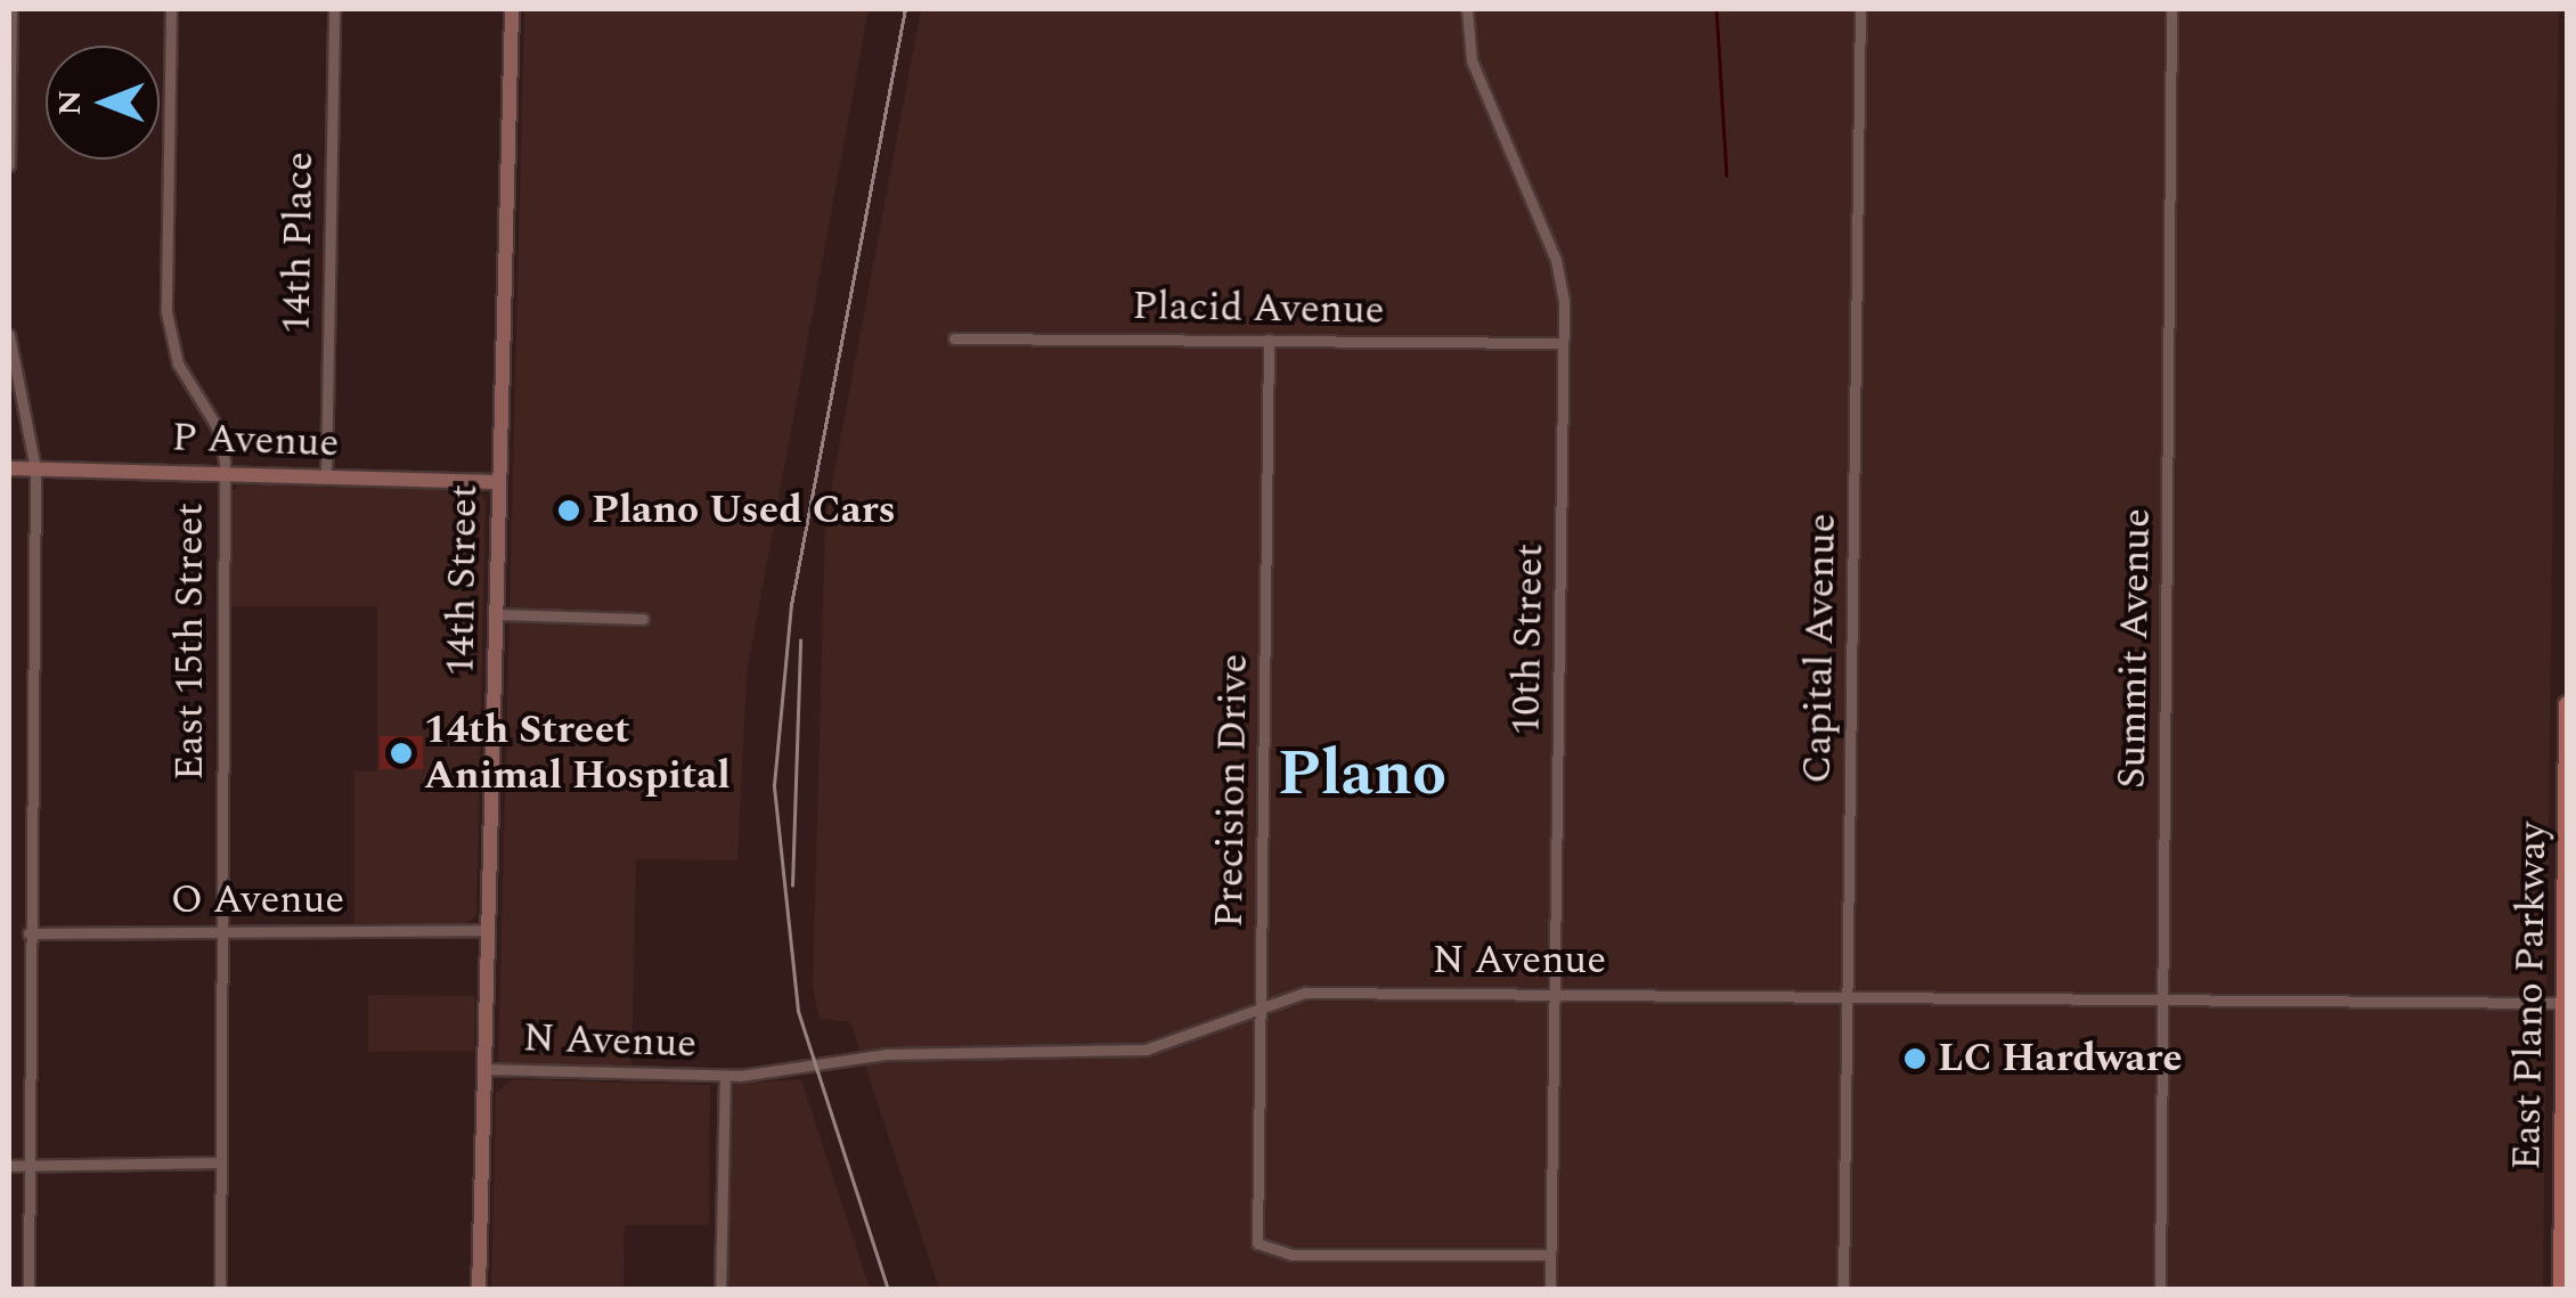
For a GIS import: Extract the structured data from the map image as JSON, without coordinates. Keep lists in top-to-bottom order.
{
  "streets": {
    "main road": ["P Avenue", "14th Street", "East Plano Parkway"],
    "street": [
      "14th Place",
      "Placid Avenue",
      "10th Street",
      "East 15th Street",
      "Capital Avenue",
      "Summit Avenue",
      "Precision Drive",
      "O Avenue",
      "N Avenue"
    ]
  },
  "crossings": [
    ["14th Place", "P Avenue"],
    ["Placid Avenue", "10th Street"],
    ["Placid Avenue", "Precision Drive"],
    ["P Avenue", "14th Street"],
    ["P Avenue", "East 15th Street"],
    ["14th Street", "O Avenue"],
    ["14th Street", "N Avenue"],
    ["10th Street", "Precision Drive"],
    ["10th Street", "N Avenue"],
    ["East 15th Street", "O Avenue"],
    ["Capital Avenue", "N Avenue"],
    ["Summit Avenue", "N Avenue"],
    ["Precision Drive", "N Avenue"],
    ["N Avenue", "East Plano Parkway"]
  ],
  "districts": ["Plano"],
  "places": ["Plano Used Cars", "14th Street Animal Hospital", "LC Hardware"],
  "north": "left"
}
